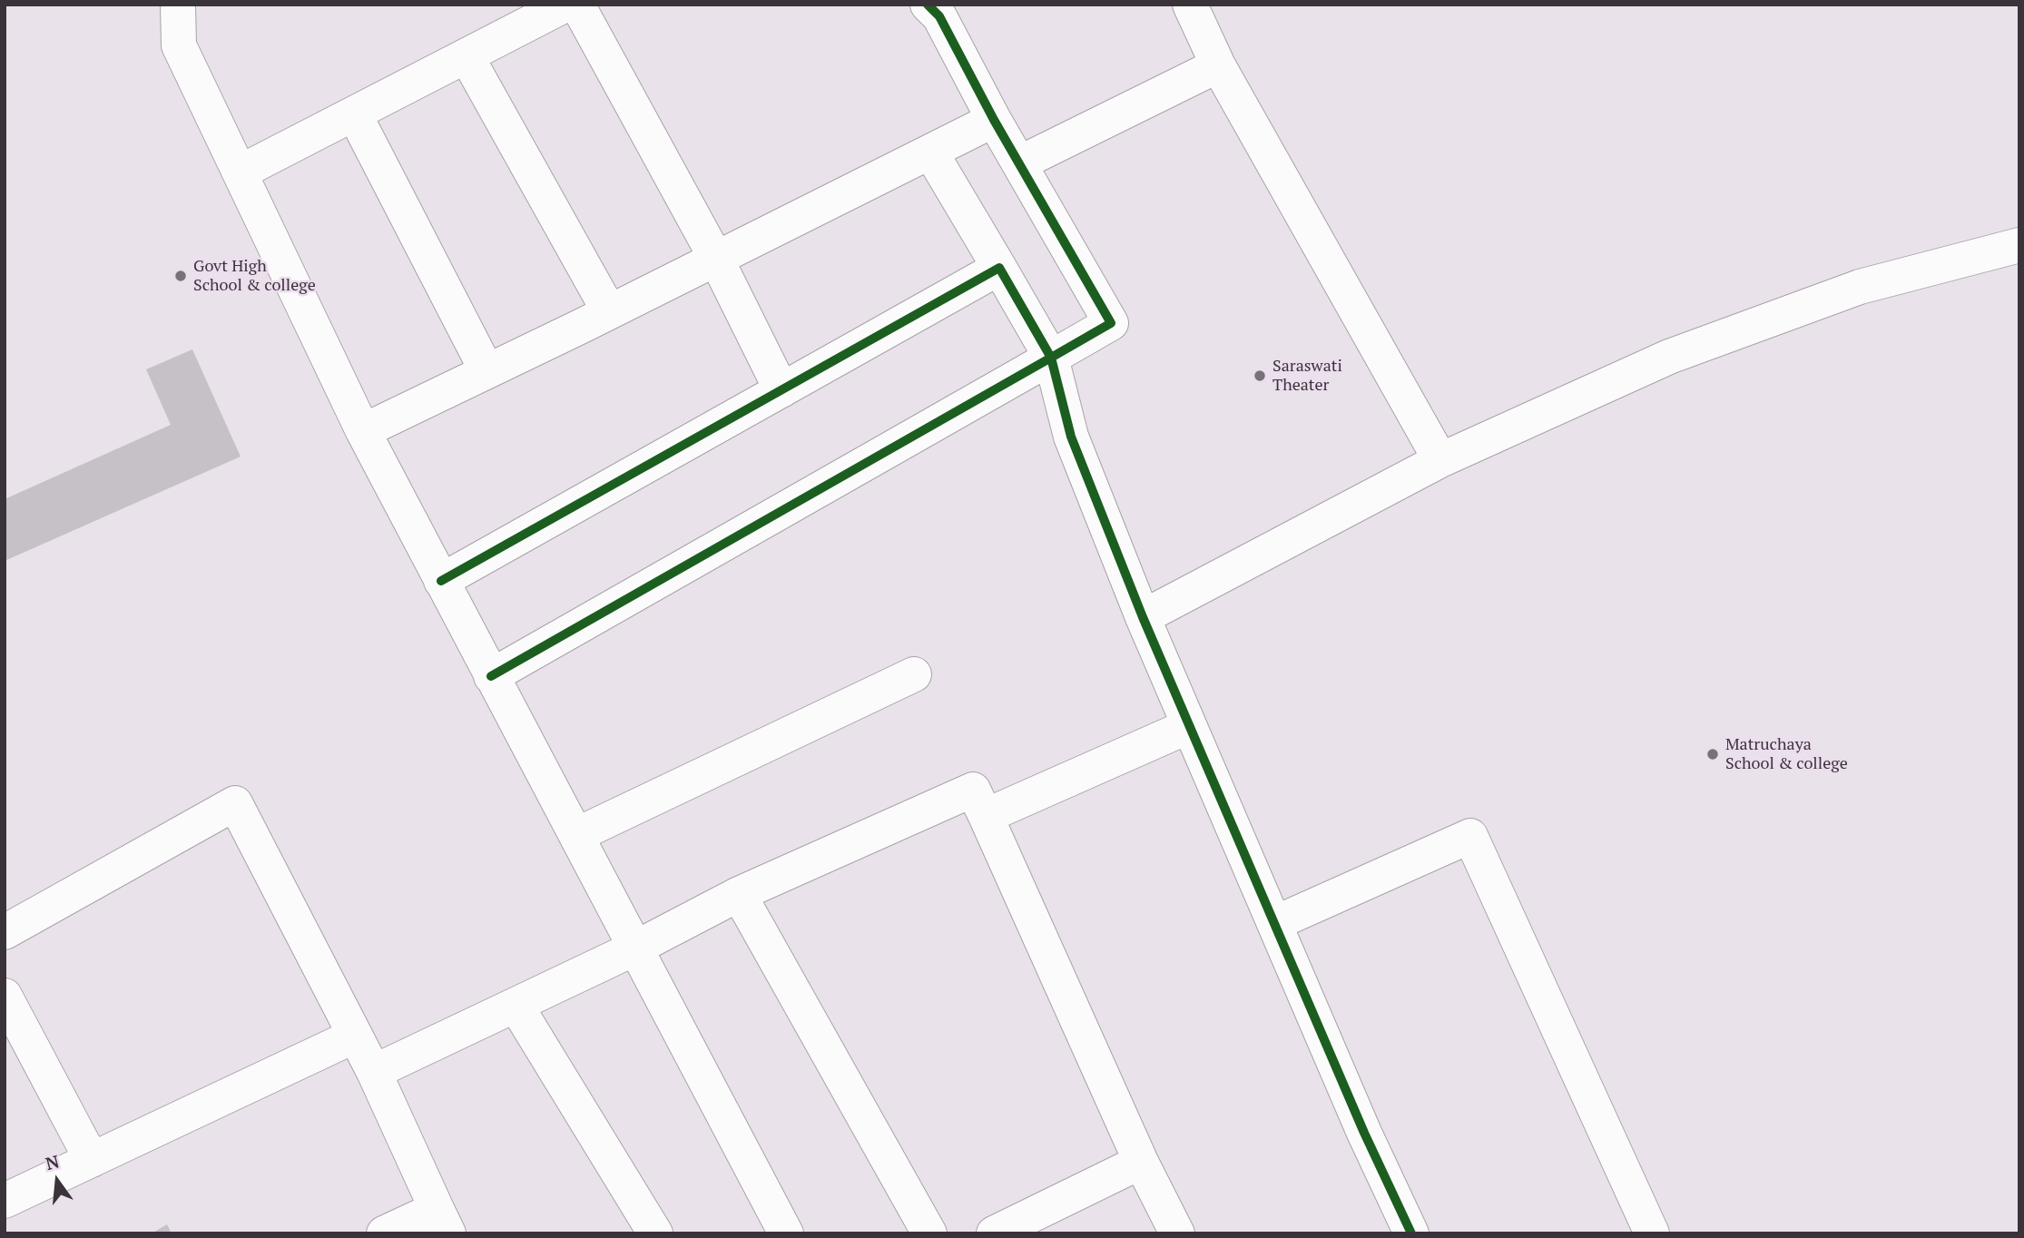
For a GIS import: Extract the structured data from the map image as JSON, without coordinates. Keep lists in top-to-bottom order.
{
  "places": ["Govt High School & college", "Saraswati Theater", "Matruchaya School & college"],
  "north": "top"
}
